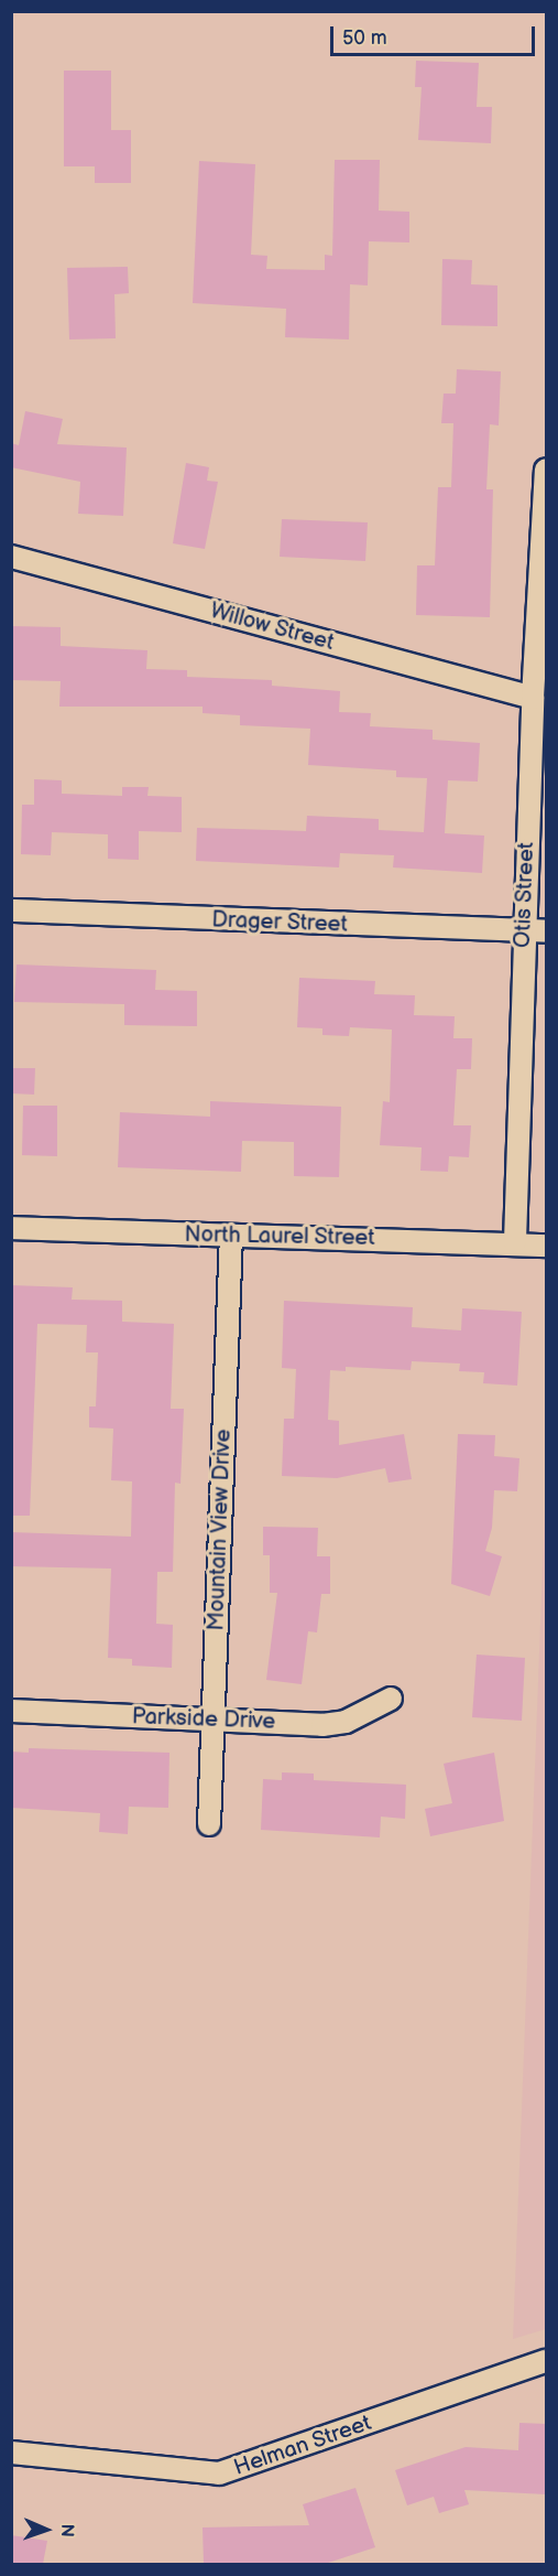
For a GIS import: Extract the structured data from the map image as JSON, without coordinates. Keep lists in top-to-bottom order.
{
  "streets": {
    "street": [
      "Willow Street",
      "Otis Street",
      "Drager Street",
      "North Laurel Street",
      "Mountain View Drive",
      "Parkside Drive",
      "Helman Street"
    ]
  },
  "crossings": [
    ["Willow Street", "Otis Street"],
    ["Otis Street", "Drager Street"],
    ["Otis Street", "North Laurel Street"],
    ["North Laurel Street", "Mountain View Drive"],
    ["Mountain View Drive", "Parkside Drive"]
  ],
  "scale_bar": "50 m",
  "north": "right"
}
